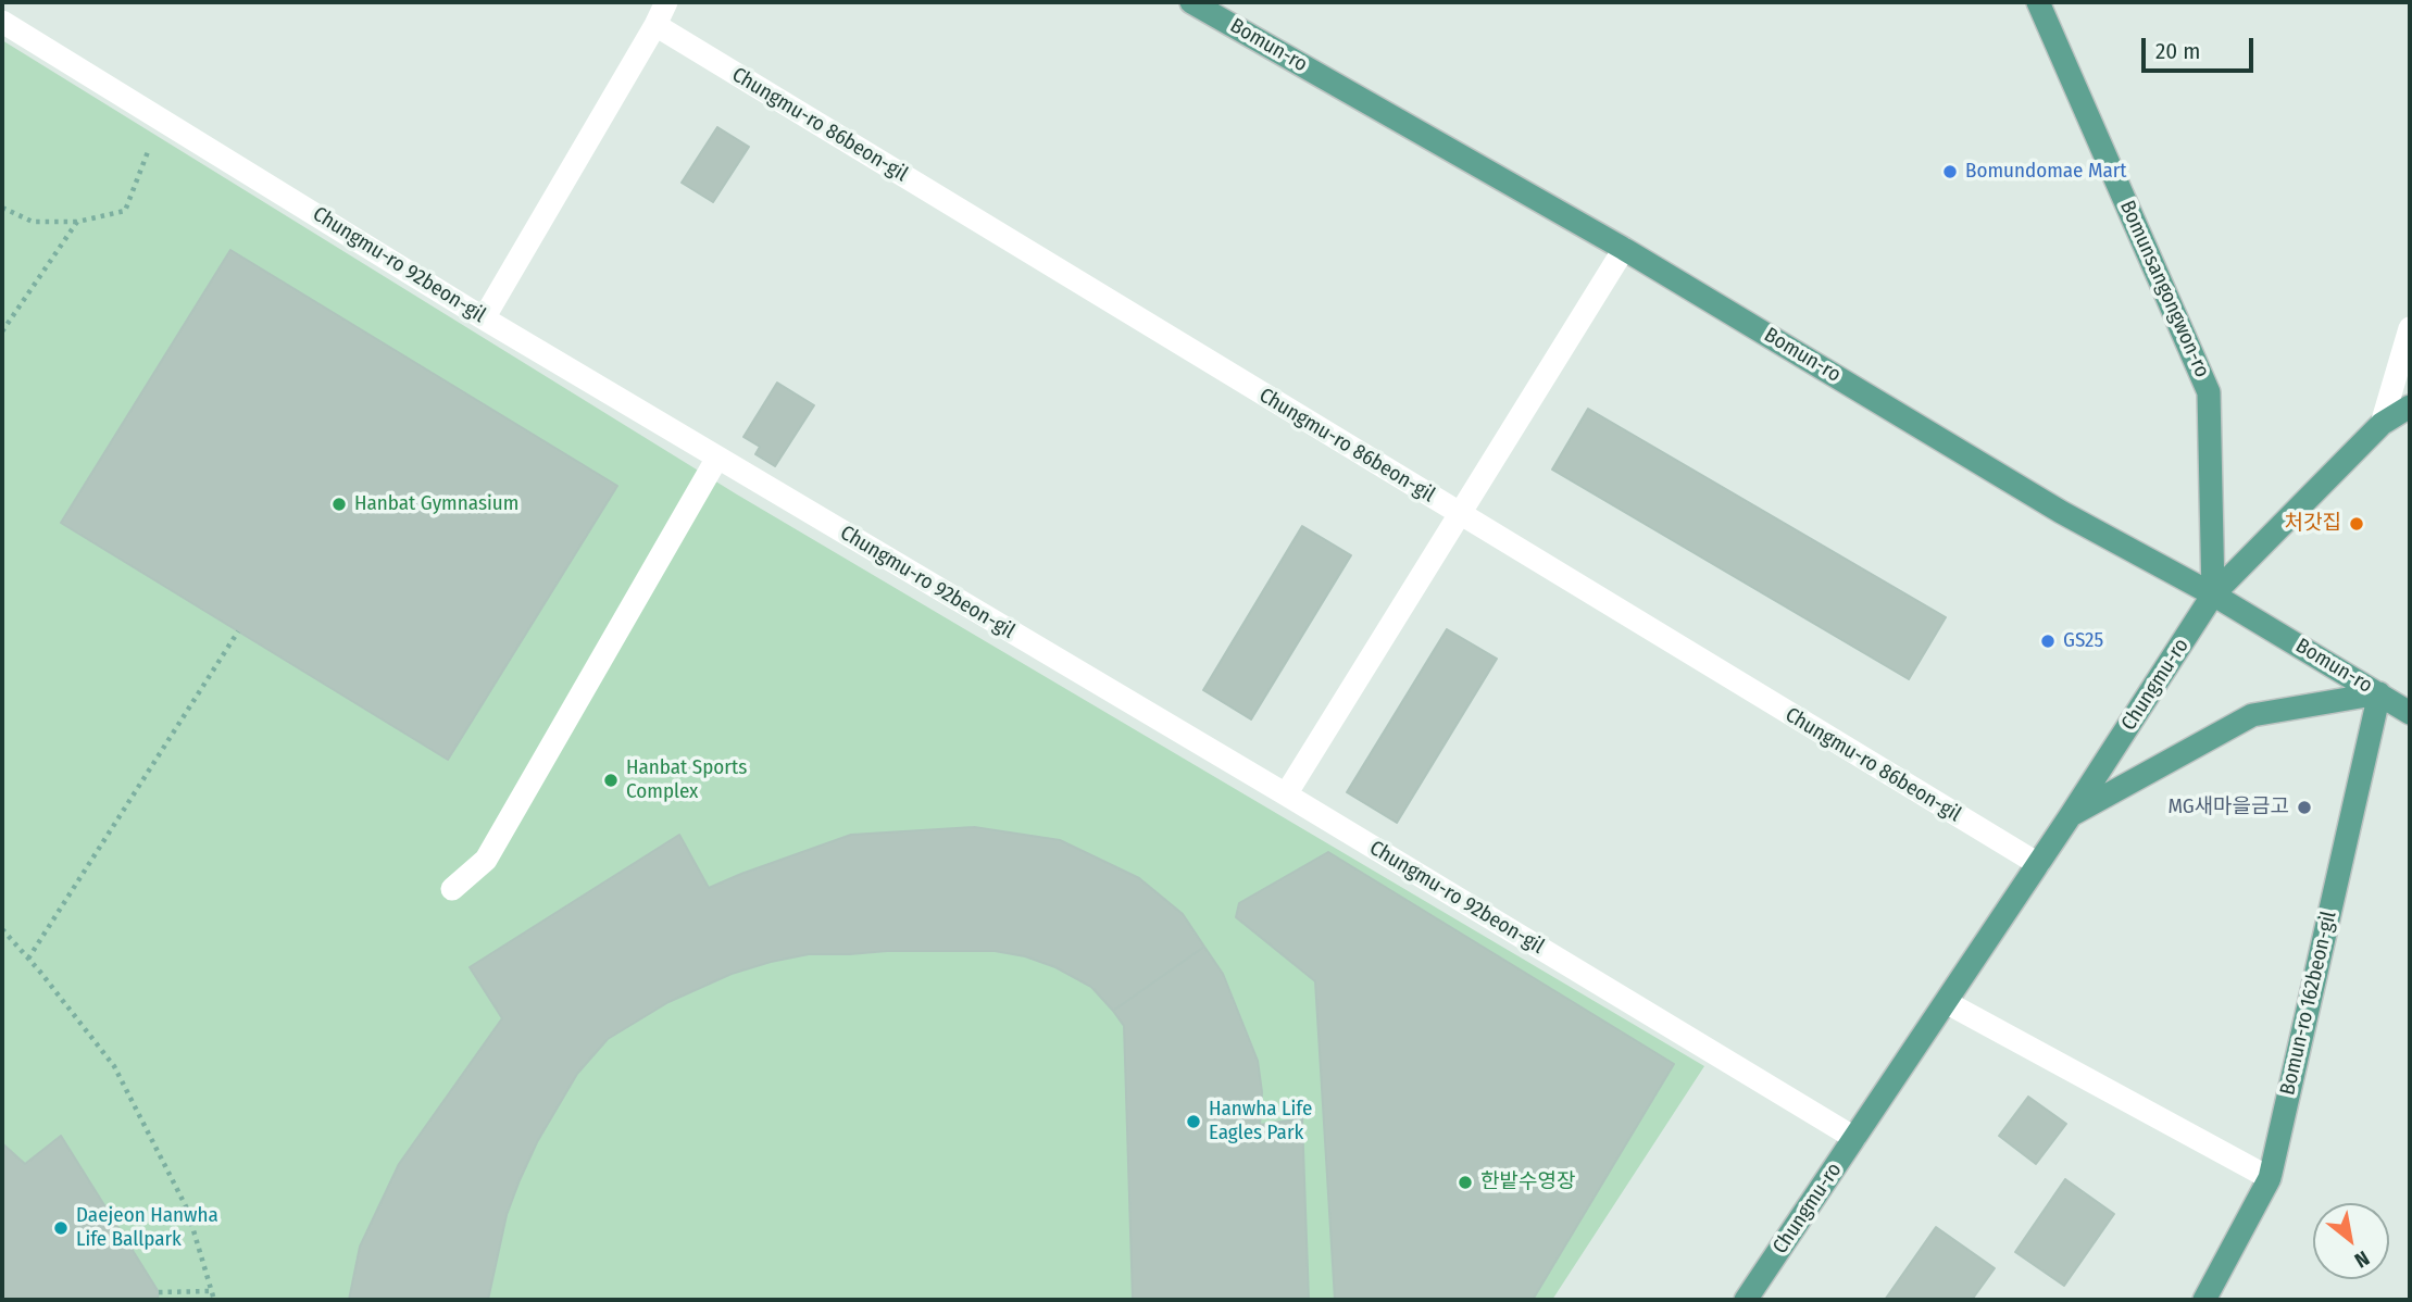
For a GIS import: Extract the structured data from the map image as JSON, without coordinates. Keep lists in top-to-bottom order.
{
  "streets": {
    "main road": [
      "Bomun-ro",
      "Bomunsangongwon-ro",
      "Chungmu-ro",
      "Bomun-ro 162beon-gil"
    ],
    "street": ["Chungmu-ro 86beon-gil", "Chungmu-ro 92beon-gil"]
  },
  "crossings": [
    ["Bomun-ro", "Bomunsangongwon-ro"],
    ["Bomun-ro", "Chungmu-ro"],
    ["Bomun-ro", "Bomun-ro 162beon-gil"],
    ["Chungmu-ro 86beon-gil", "Chungmu-ro"],
    ["Chungmu-ro 92beon-gil", "Chungmu-ro"],
    ["Bomunsangongwon-ro", "Chungmu-ro"]
  ],
  "places": [
    "Bomundomae Mart",
    "Hanbat Gymnasium",
    "처갓집",
    "GS25",
    "Hanbat Sports Complex",
    "MG새마을금고",
    "Hanwha Life Eagles Park",
    "한밭수영장",
    "Daejeon Hanwha Life Ballpark"
  ],
  "scale_bar": "20 m",
  "north": "bottom right"
}
